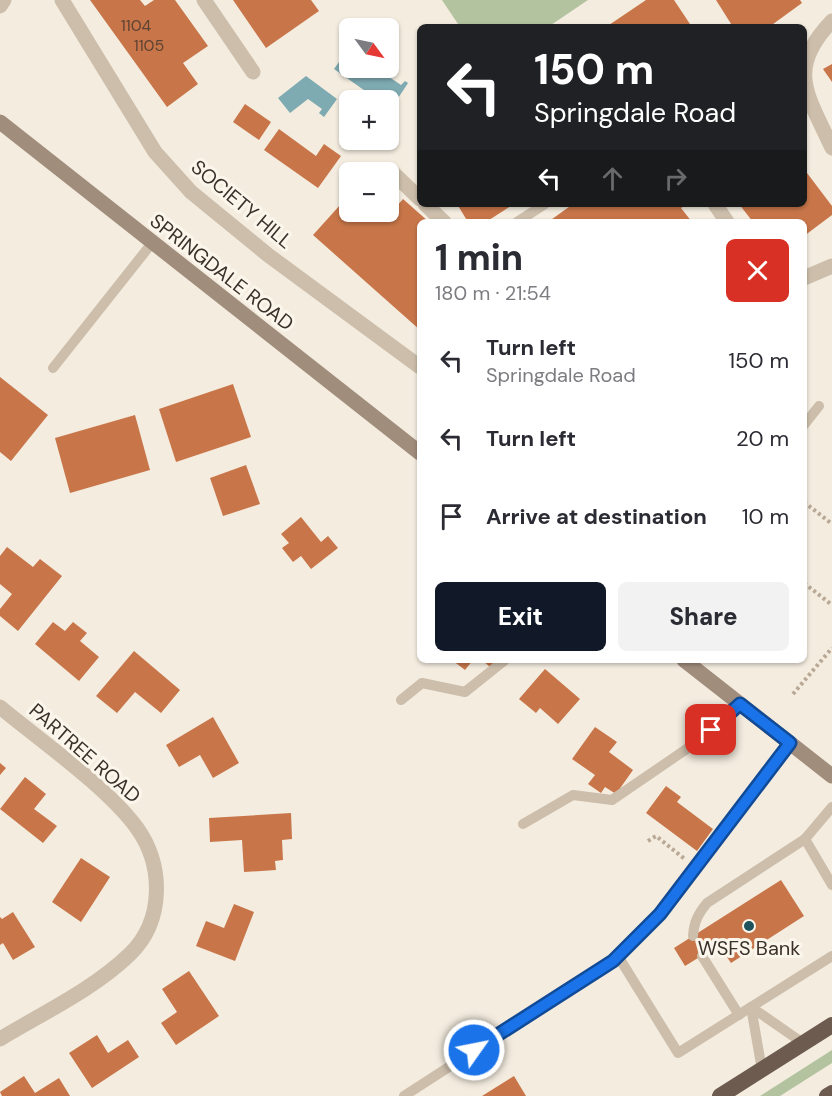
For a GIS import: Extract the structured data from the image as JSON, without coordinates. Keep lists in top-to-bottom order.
{
  "streets": {
    "main road": ["SPRINGDALE ROAD"],
    "street": ["SOCIETY HILL", "PARTREE ROAD"]
  },
  "places": ["WSFS Bank"],
  "house_numbers": ["1104", "1105"],
  "north": "bottom right",
  "page": {
    "map_buttons": ["+", "−"],
    "turn": ["150 m", "Springdale Road"],
    "heading": ["1 min", "180 m · 21:54"],
    "list": [
      {
        "name": "Turn left",
        "note": "Springdale Road",
        "value": "150 m"
      },
      {
        "name": "Turn left",
        "value": "20 m"
      },
      {
        "name": "Arrive at destination",
        "value": "10 m"
      }
    ],
    "buttons": ["Exit", "Share"]
  }
}
